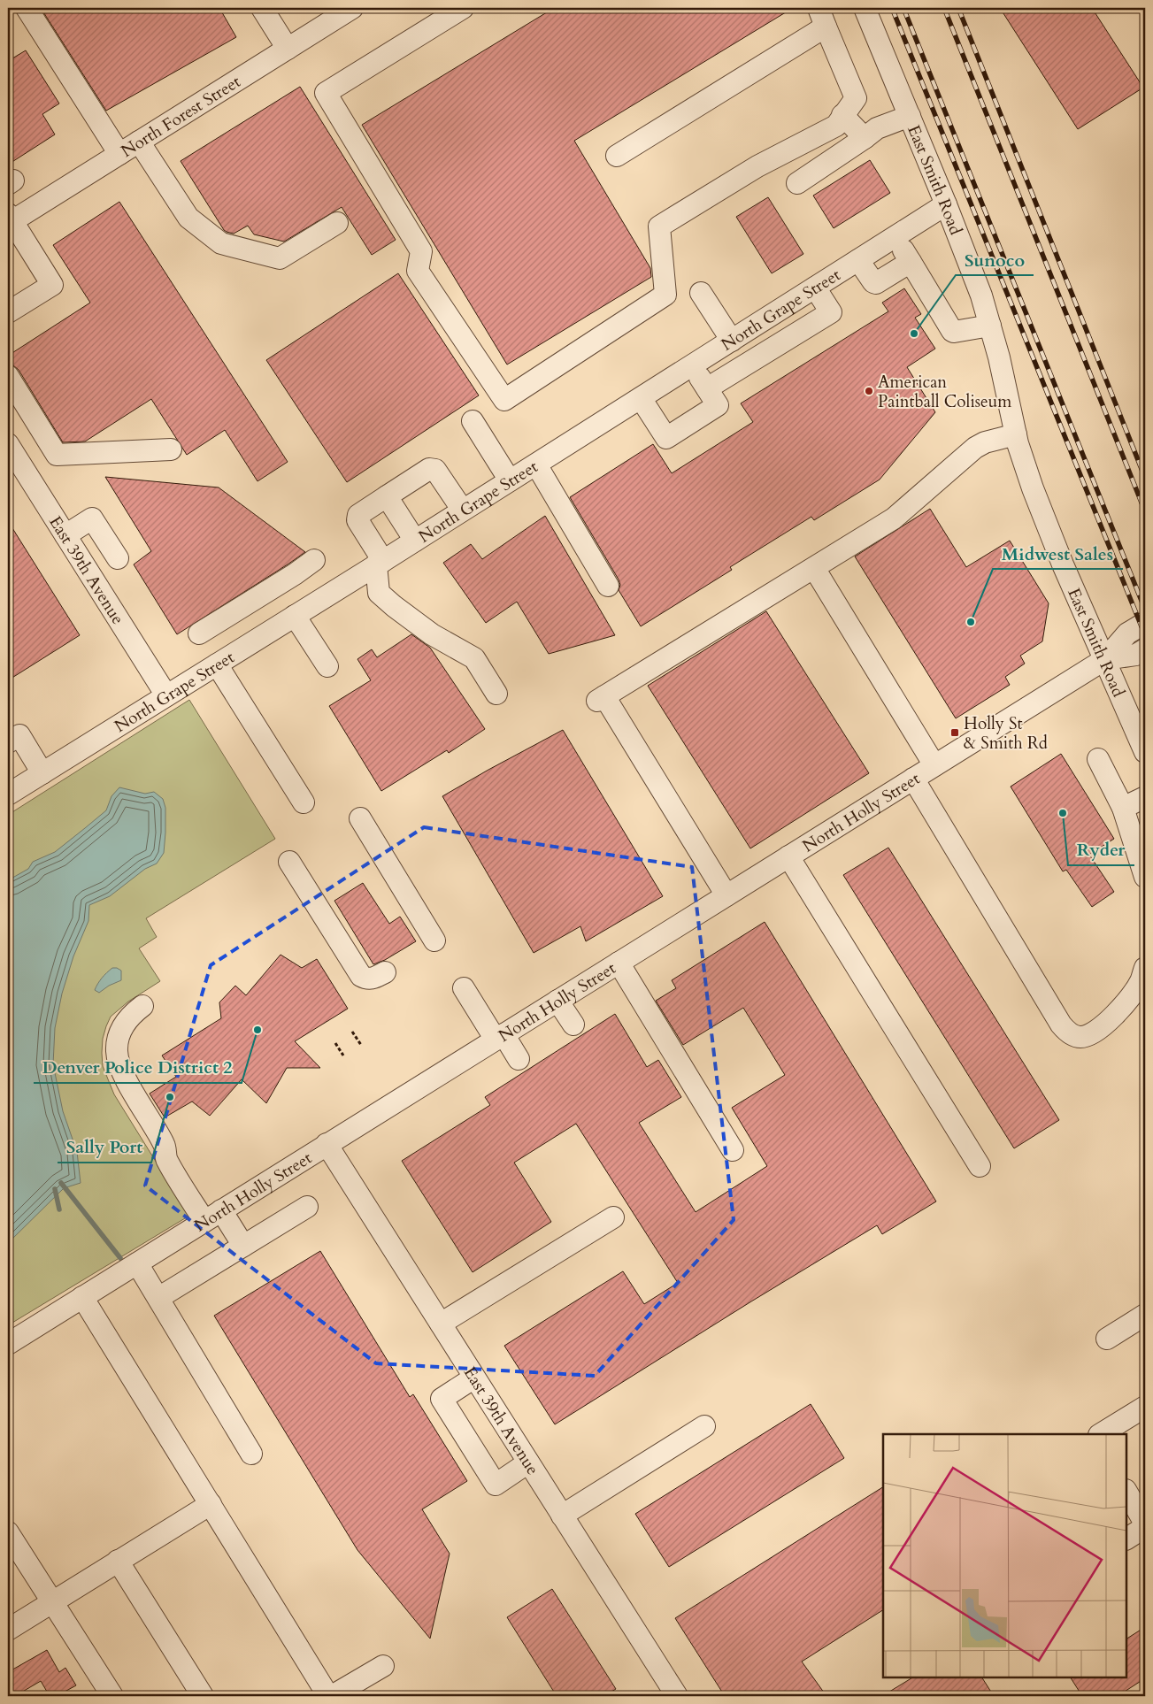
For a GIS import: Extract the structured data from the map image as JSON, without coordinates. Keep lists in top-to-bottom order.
{
  "streets": {
    "street": [
      "North Forest Street",
      "East Smith Road",
      "North Grape Street",
      "East 39th Avenue",
      "North Holly Street"
    ]
  },
  "crossings": [
    ["East Smith Road", "North Grape Street"],
    ["East Smith Road", "North Holly Street"],
    ["North Grape Street", "East 39th Avenue"],
    ["East 39th Avenue", "North Holly Street"]
  ],
  "places": {
    "other": [
      "Sunoco",
      "American Paintball Coliseum",
      "Midwest Sales",
      "Ryder",
      "Denver Police District 2",
      "Sally Port"
    ],
    "transit": ["Holly St & Smith Rd"]
  }
}
